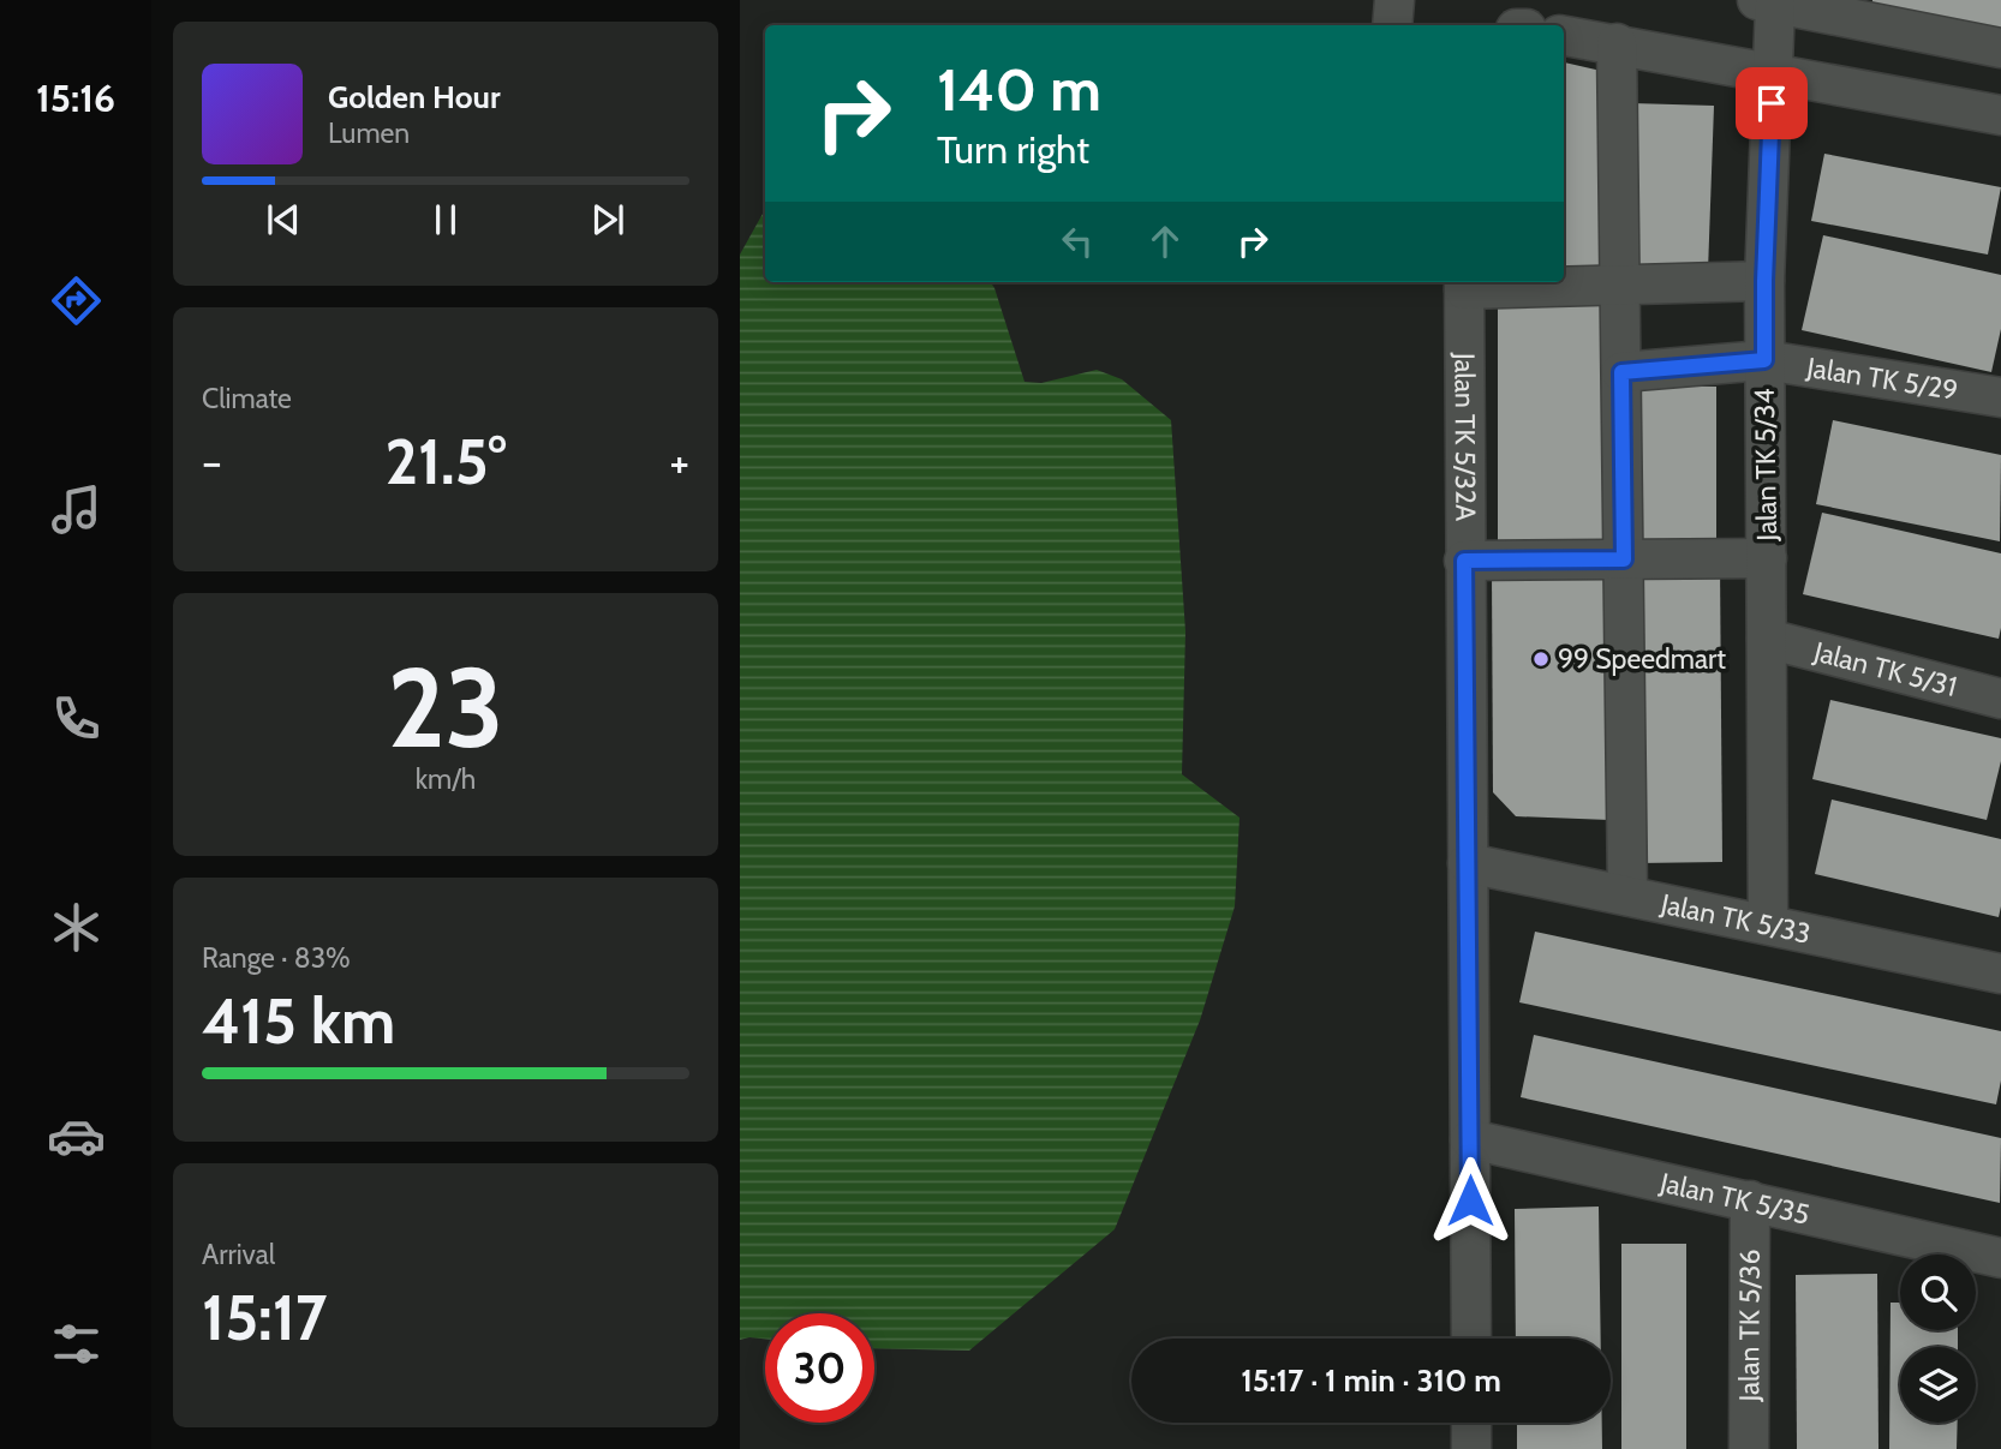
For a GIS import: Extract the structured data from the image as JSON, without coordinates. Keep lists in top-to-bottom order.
{
  "streets": {
    "street": [
      "Jalan TK 5/29",
      "Jalan TK 5/32A",
      "Jalan TK 5/34",
      "Jalan TK 5/31",
      "Jalan TK 5/33",
      "Jalan TK 5/35",
      "Jalan TK 5/36"
    ]
  },
  "crossings": [
    ["Jalan TK 5/29", "Jalan TK 5/34"],
    ["Jalan TK 5/32A", "Jalan TK 5/33"],
    ["Jalan TK 5/32A", "Jalan TK 5/35"],
    ["Jalan TK 5/34", "Jalan TK 5/31"],
    ["Jalan TK 5/34", "Jalan TK 5/33"],
    ["Jalan TK 5/35", "Jalan TK 5/36"]
  ],
  "places": ["99 Speedmart"],
  "page": {
    "tabs": "15:16",
    "turn": ["140 m", "Turn right"],
    "song": ["Golden Hour", "Lumen"],
    "tile": [
      "Climate",
      ["23", "km/h"],
      ["Range · 83%", "415 km"],
      ["Arrival", "15:17"]
    ],
    "heat": ["−", "21.5°", "+"],
    "limit": "30",
    "trip": "15:17 · 1 min · 310 m"
  }
}
